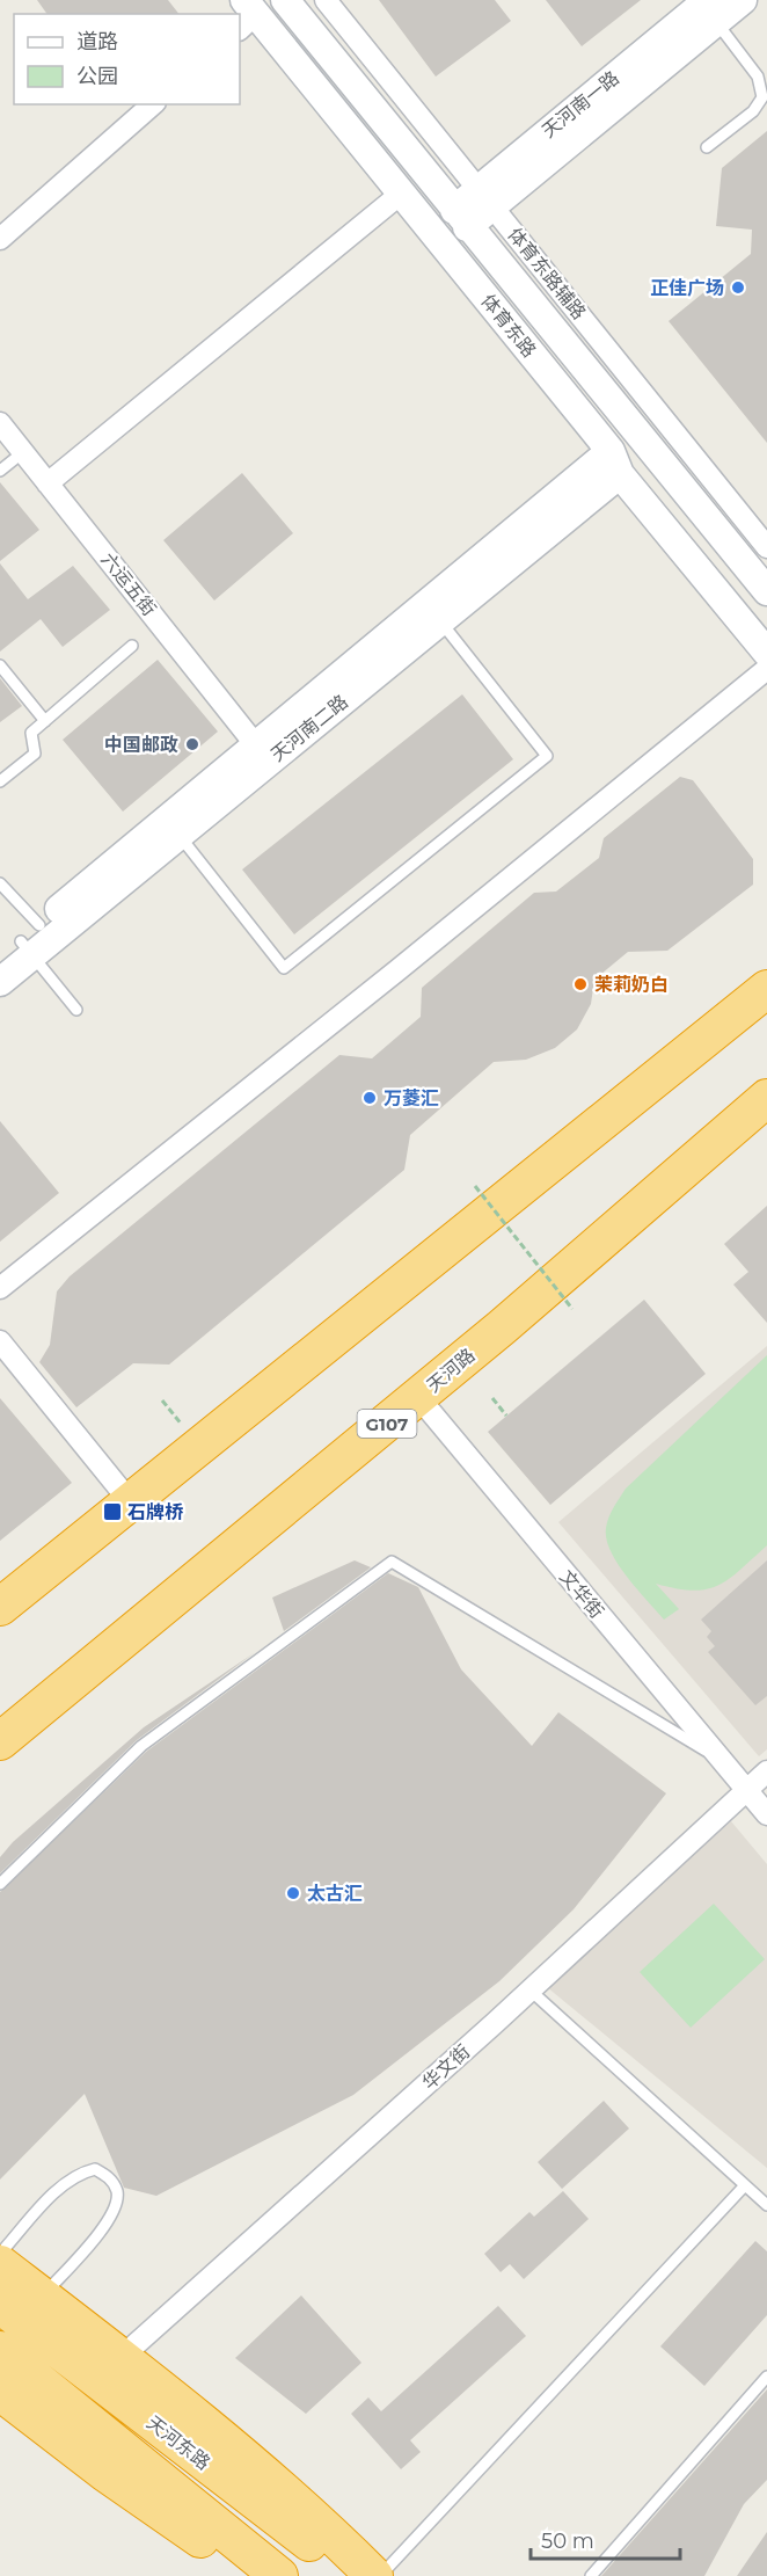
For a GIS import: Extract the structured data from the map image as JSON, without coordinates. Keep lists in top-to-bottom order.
{
  "streets": {
    "highway": ["天河路", "G107", "天河东路"],
    "main road": ["天河南一路", "体育东路", "天河南二路"],
    "street": [
      "体育东路辅路",
      "六运五街",
      "文华街",
      "华文街"
    ]
  },
  "crossings": [
    ["天河南一路", "体育东路辅路"],
    ["天河南一路", "体育东路"],
    ["体育东路", "天河南二路"],
    ["六运五街", "天河南二路"],
    ["天河路", "文华街"],
    ["文华街", "华文街"]
  ],
  "places": {
    "other": [
      "正佳广场",
      "中国邮政",
      "茉莉奶白",
      "万菱汇",
      "太古汇"
    ],
    "transit": ["石牌桥"]
  },
  "legend": ["道路", "公园"],
  "scale_bar": "50 m"
}
